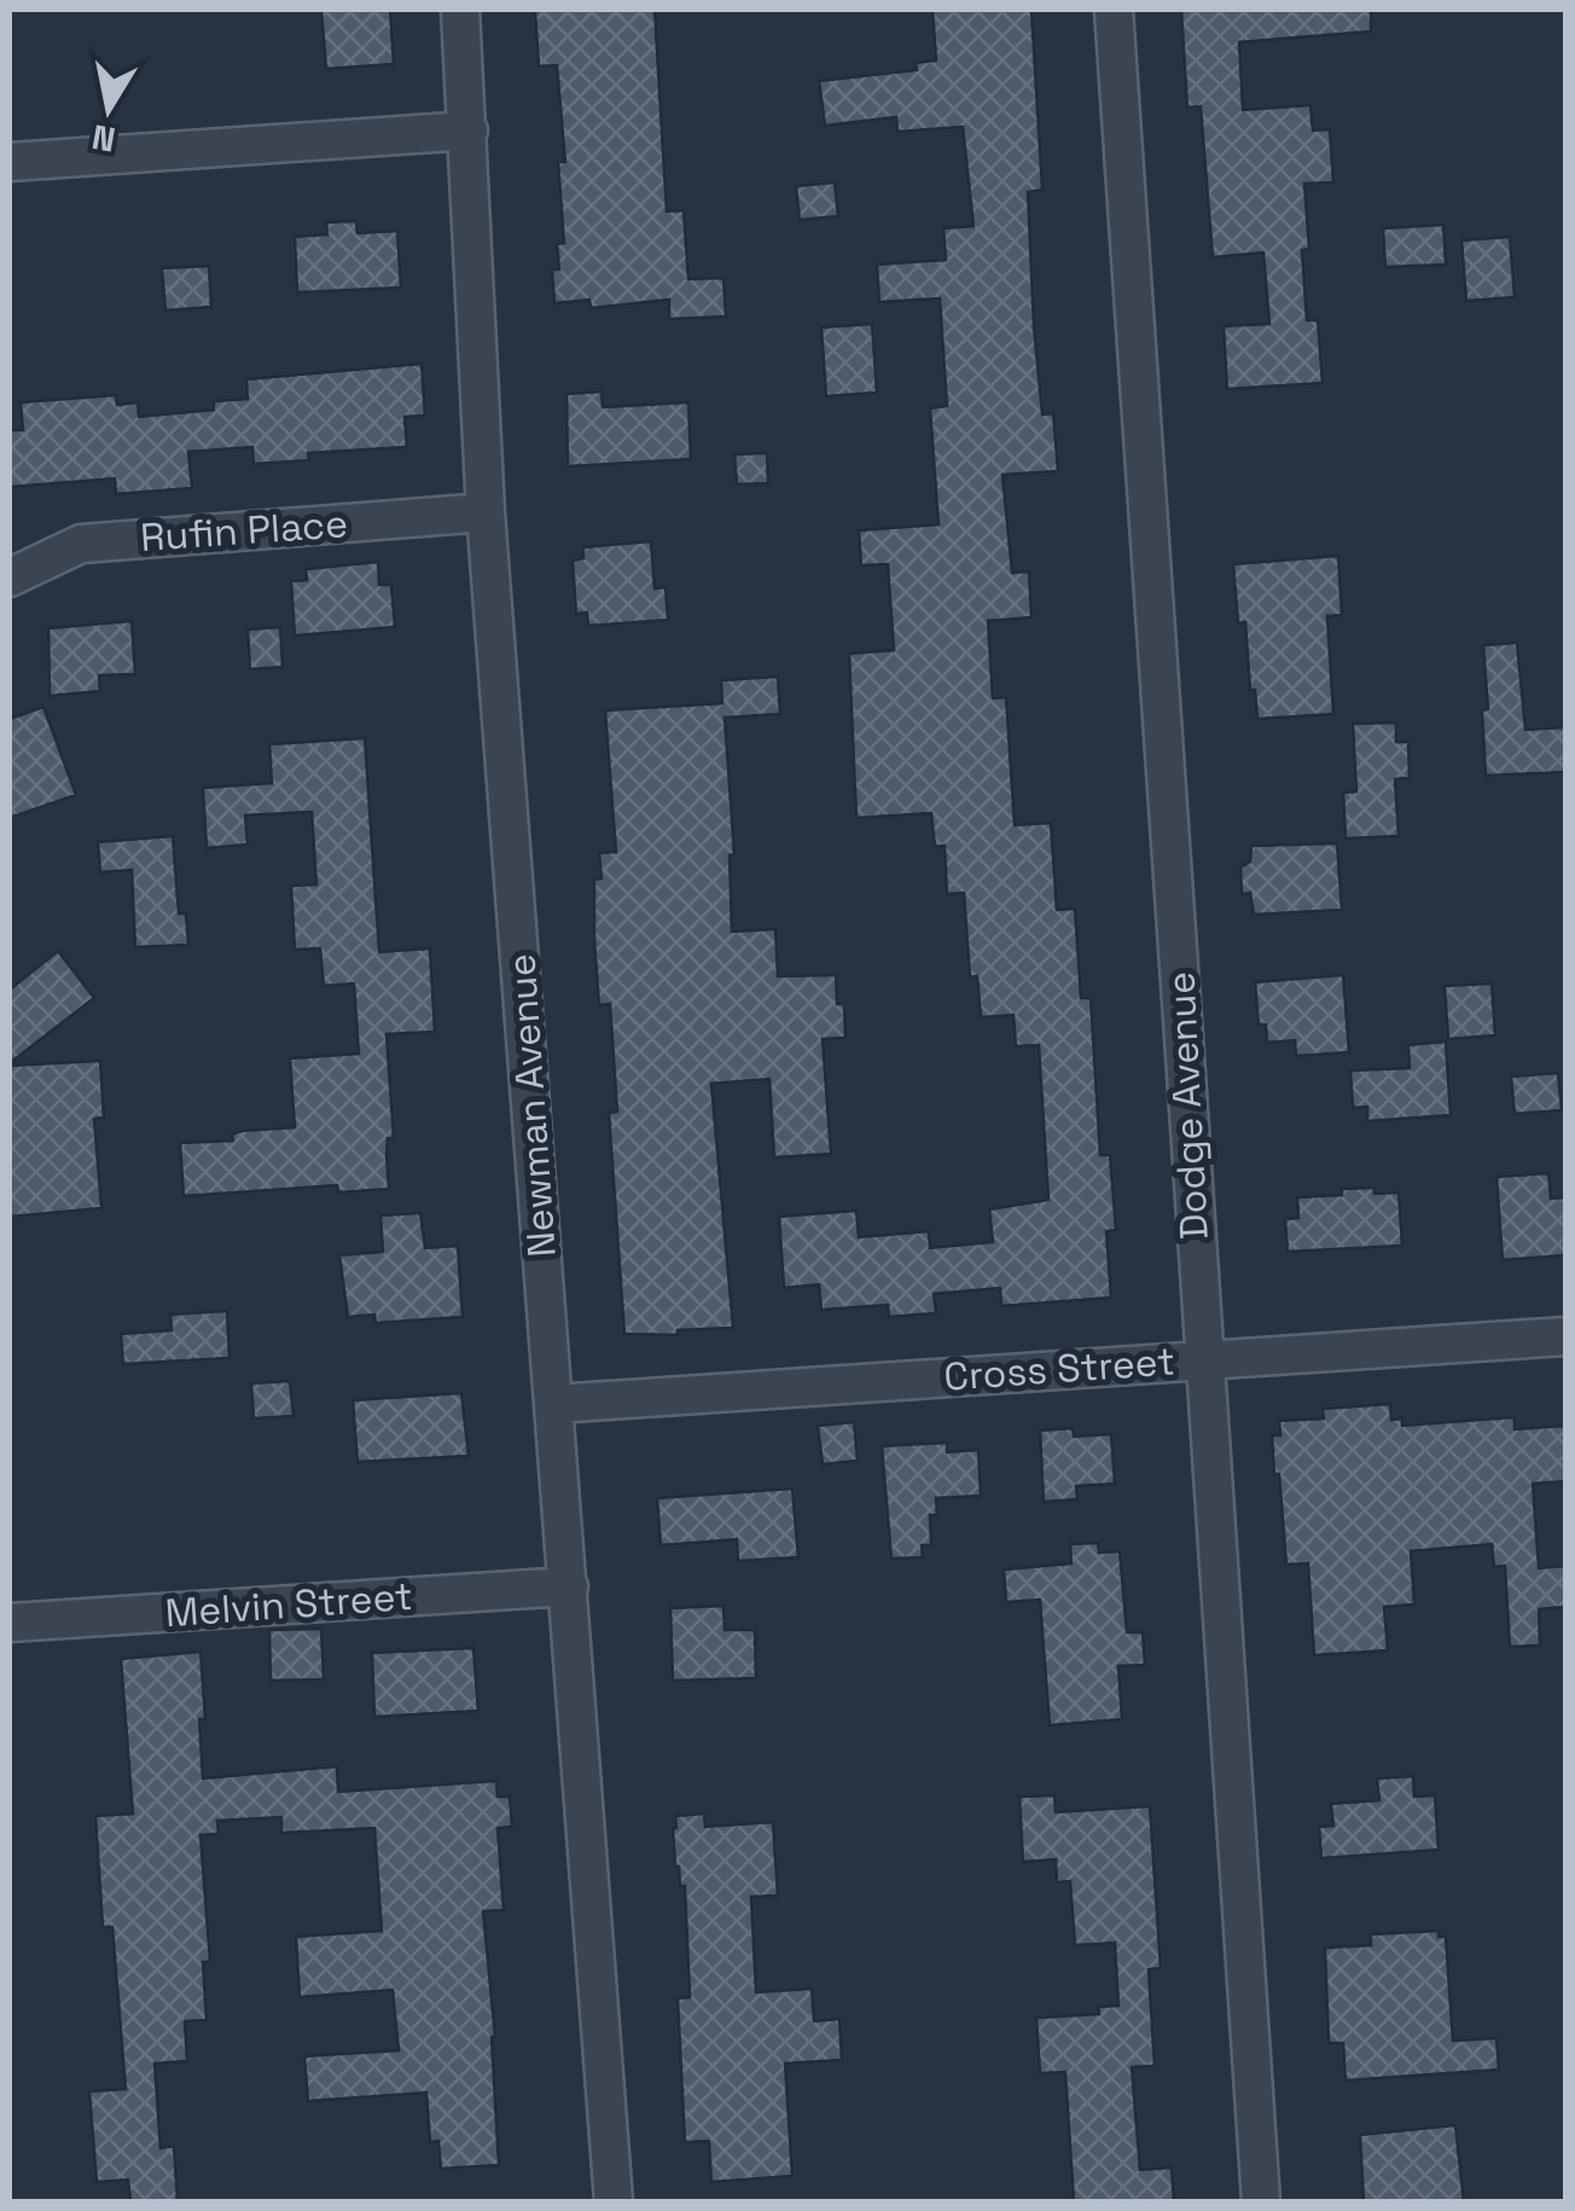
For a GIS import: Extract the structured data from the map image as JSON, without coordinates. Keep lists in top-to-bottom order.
{
  "streets": {
    "street": [
      "Rufin Place",
      "Newman Avenue",
      "Dodge Avenue",
      "Cross Street",
      "Melvin Street"
    ]
  },
  "crossings": [
    ["Rufin Place", "Newman Avenue"],
    ["Newman Avenue", "Cross Street"],
    ["Newman Avenue", "Melvin Street"],
    ["Dodge Avenue", "Cross Street"]
  ],
  "north": "bottom"
}
